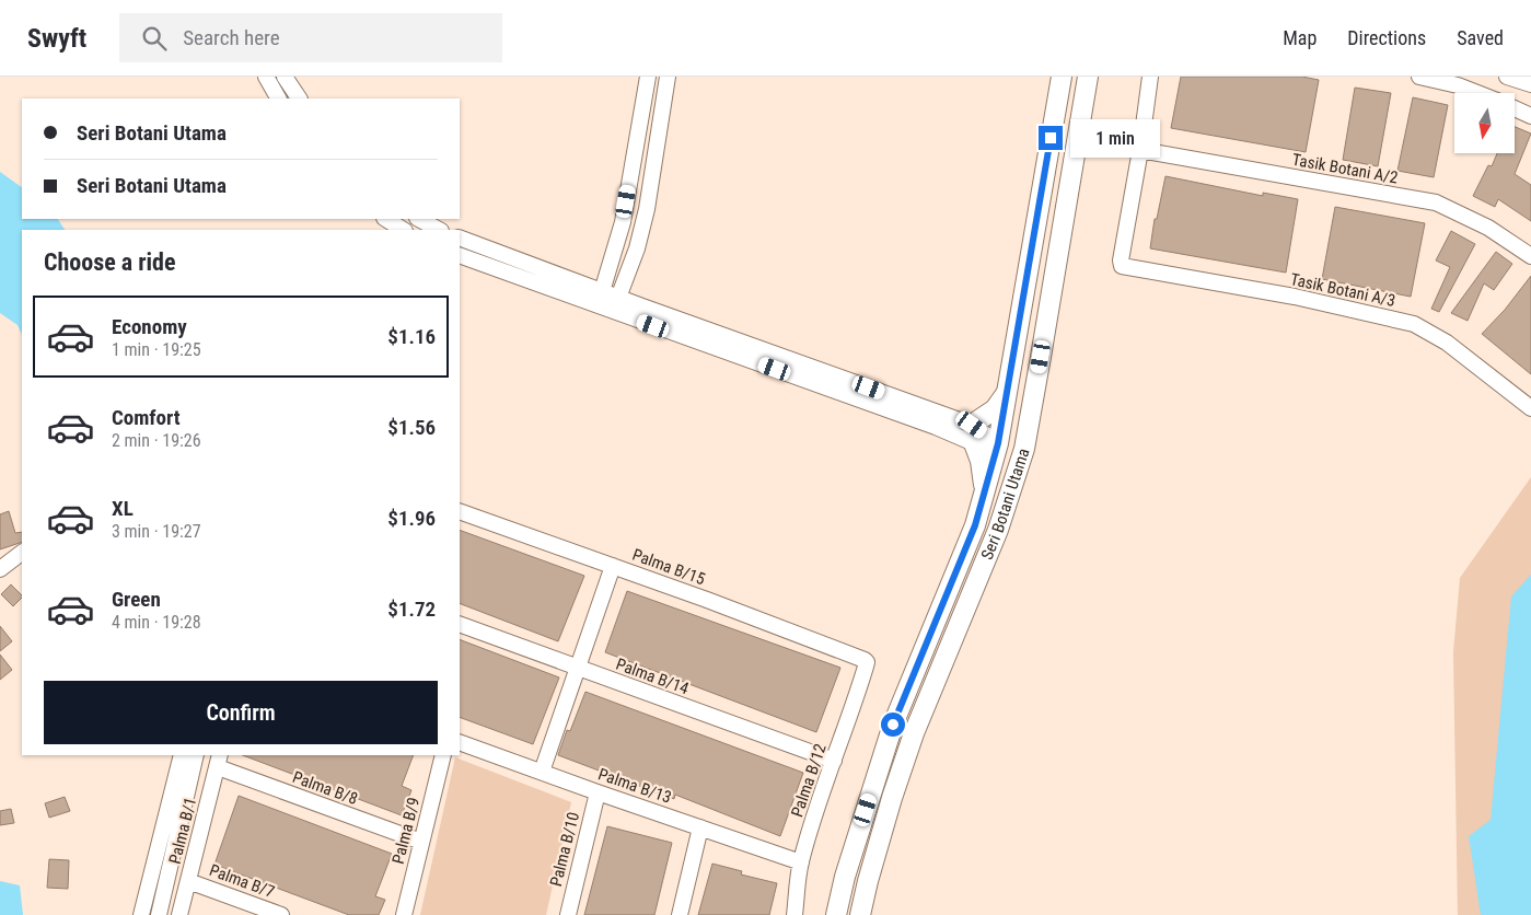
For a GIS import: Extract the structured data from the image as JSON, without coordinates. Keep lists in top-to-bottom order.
{
  "streets": {
    "main road": ["Seri Botani Utama"],
    "street": [
      "Tasik Botani A/2",
      "Tasik Botani A/3",
      "Palma B/15",
      "Palma B/14",
      "Palma B/12",
      "Palma B/13",
      "Palma B/8",
      "Palma B/1",
      "Palma B/9",
      "Palma B/10",
      "Palma B/7"
    ]
  },
  "crossings": [
    ["Tasik Botani A/2", "Tasik Botani A/3"],
    ["Palma B/15", "Palma B/12"],
    ["Palma B/14", "Palma B/12"],
    ["Palma B/12", "Palma B/13"],
    ["Palma B/13", "Palma B/10"],
    ["Palma B/8", "Palma B/1"],
    ["Palma B/8", "Palma B/9"],
    ["Palma B/1", "Palma B/7"]
  ],
  "north": "bottom",
  "page": {
    "header": "Swyft",
    "search": "Search here",
    "nav": ["Map", "Directions", "Saved"],
    "banner": ["Seri Botani Utama", "Seri Botani Utama"],
    "bubble": "1 min",
    "heading": "Choose a ride",
    "list": [
      {
        "name": "Economy",
        "note": "1 min · 19:25",
        "value": "$1.16"
      },
      {
        "name": "Comfort",
        "note": "2 min · 19:26",
        "value": "$1.56"
      },
      {
        "name": "XL",
        "note": "3 min · 19:27",
        "value": "$1.96"
      },
      {
        "name": "Green",
        "note": "4 min · 19:28",
        "value": "$1.72"
      }
    ],
    "buttons": "Confirm"
  }
}
